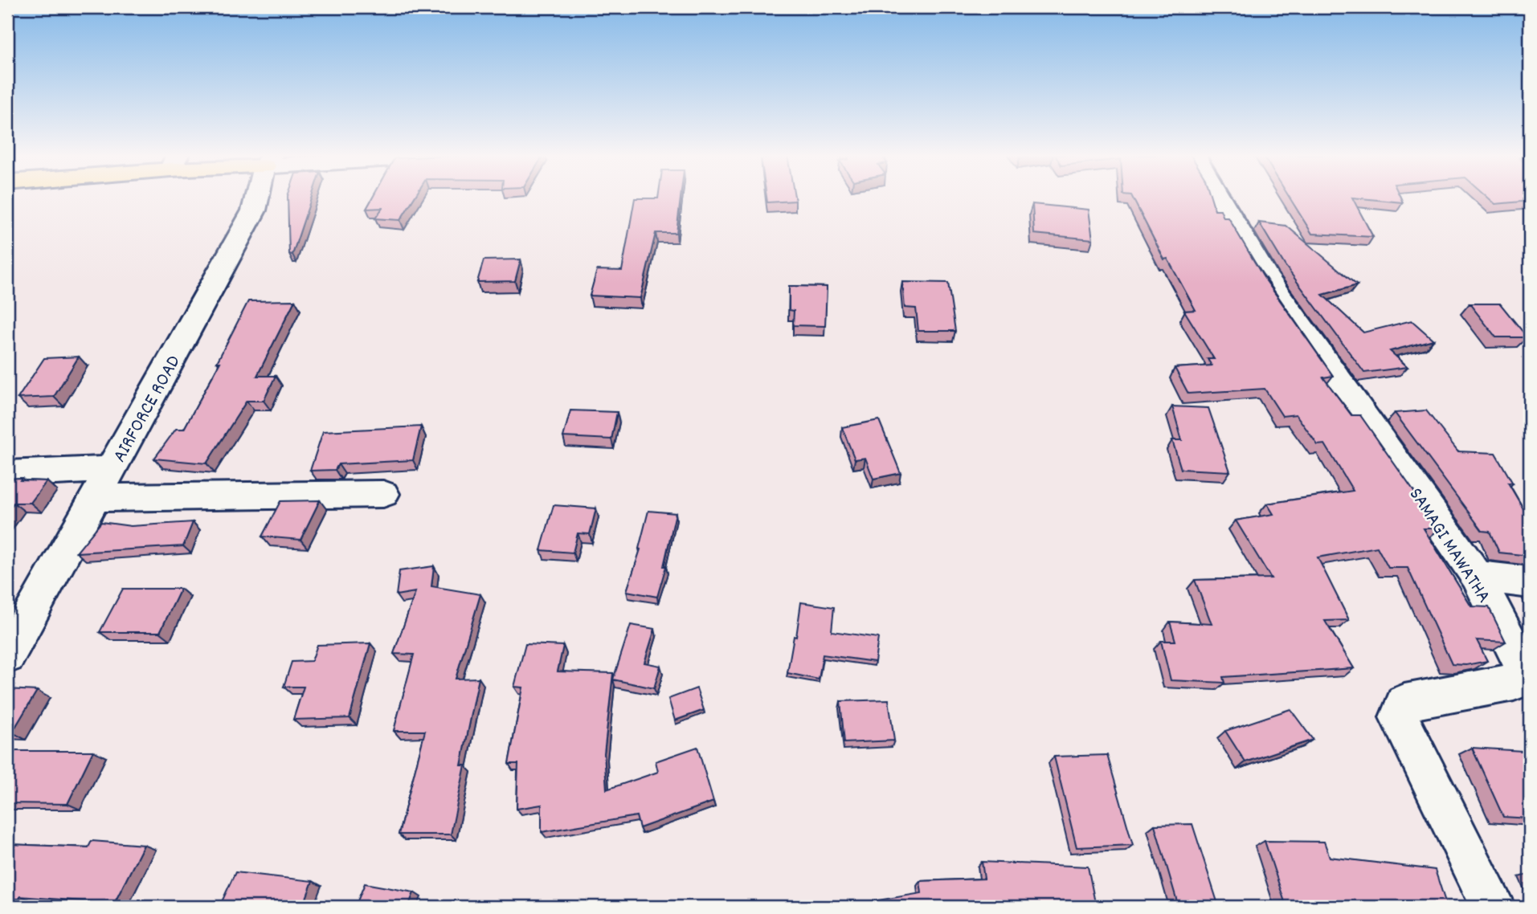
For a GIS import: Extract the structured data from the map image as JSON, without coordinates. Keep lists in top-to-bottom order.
{
  "streets": {
    "street": ["AIRFORCE ROAD", "SAMAGI MAWATHA"]
  }
}
